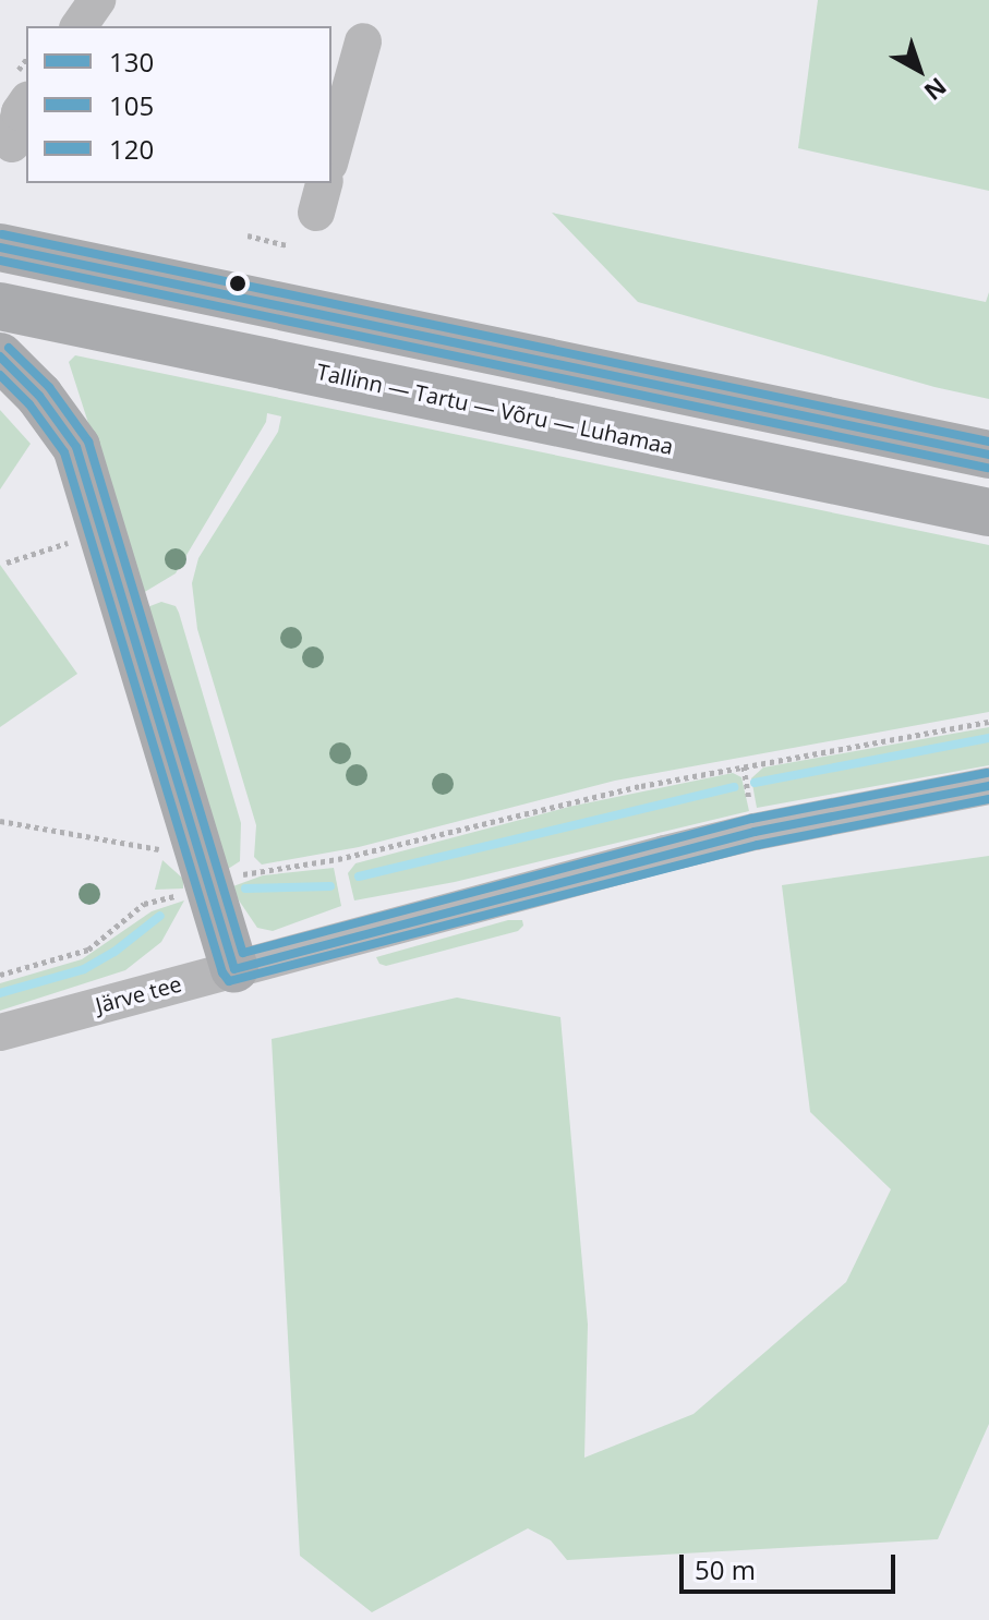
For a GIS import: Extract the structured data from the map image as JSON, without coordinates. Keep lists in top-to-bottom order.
{
  "streets": {
    "highway": ["Tallinn — Tartu — Võru — Luhamaa"],
    "street": ["Järve tee"]
  },
  "lines": ["transit line 120", "transit line 130", "transit line 105"],
  "legend": ["130", "105", "120"],
  "scale_bar": "50 m",
  "north": "bottom right"
}
